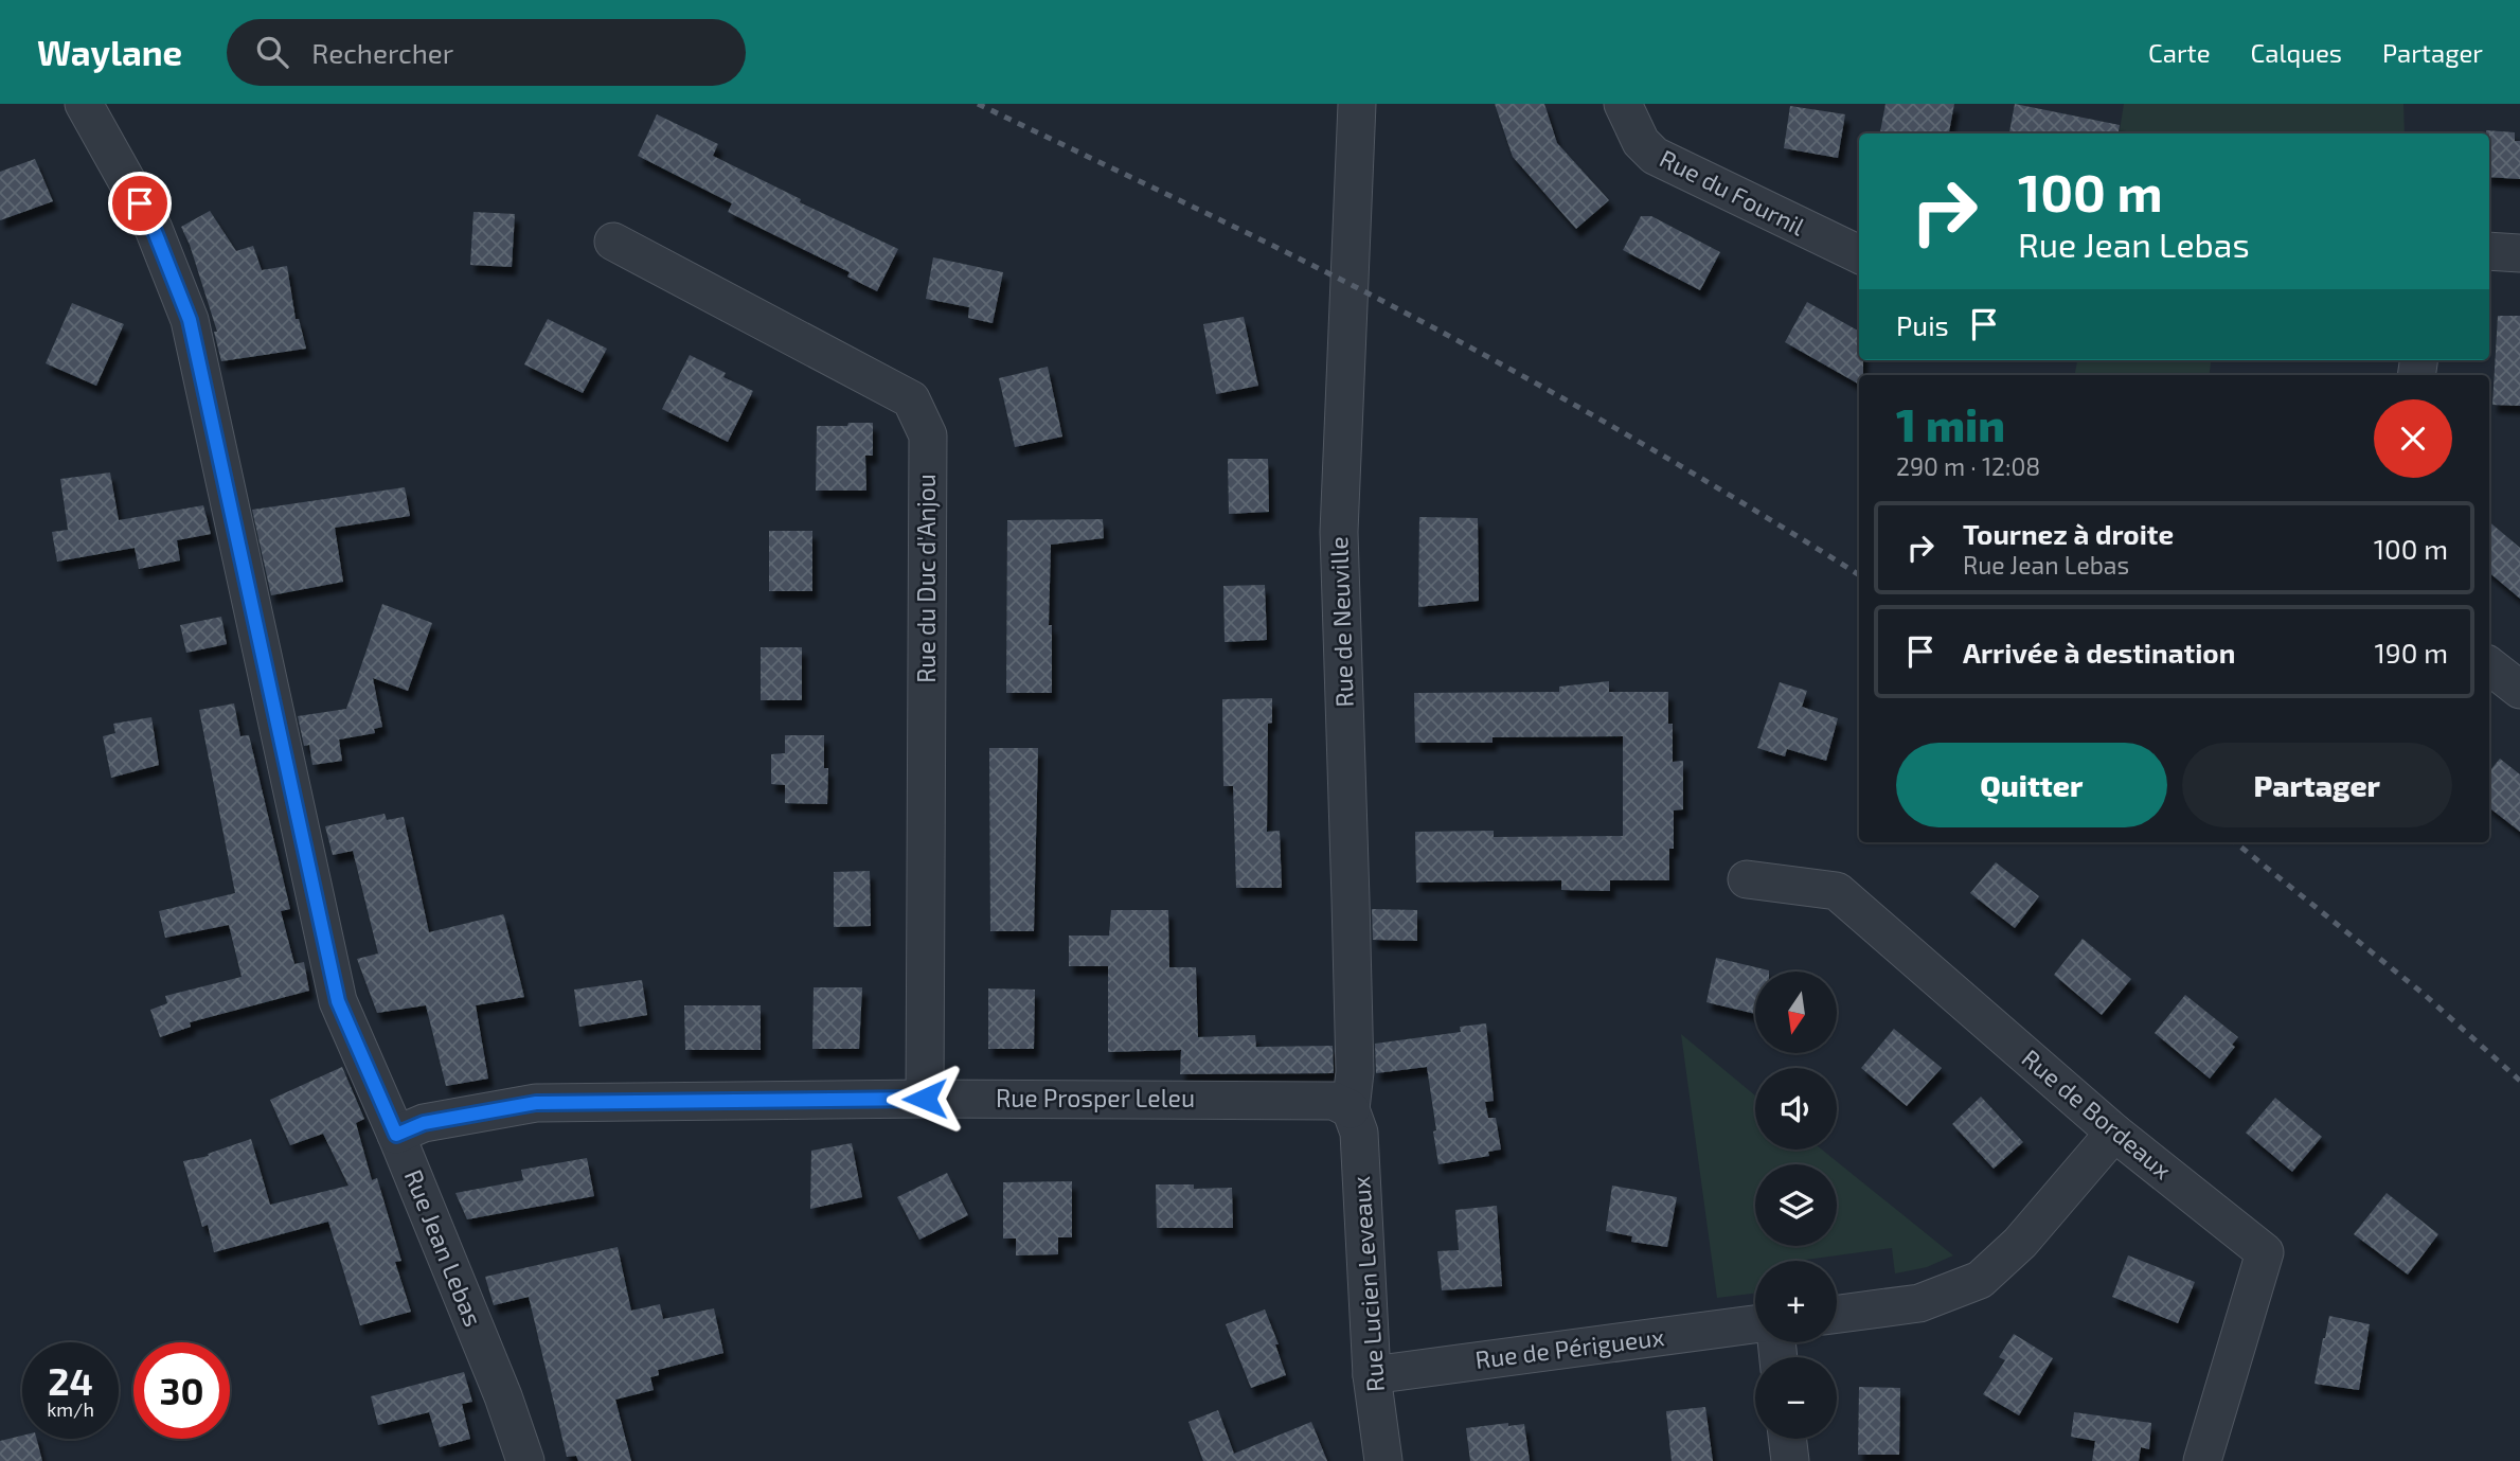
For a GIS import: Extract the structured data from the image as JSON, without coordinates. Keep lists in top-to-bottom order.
{
  "streets": {
    "street": [
      "Rue du Fournil",
      "Rue du Duc d'Anjou",
      "Rue de Neuville",
      "Rue Prosper Leleu",
      "Rue de Bordeaux",
      "Rue Jean Lebas",
      "Rue Lucien Leveaux",
      "Rue de Périgueux"
    ]
  },
  "crossings": [
    ["Rue du Duc d'Anjou", "Rue Prosper Leleu"],
    ["Rue de Neuville", "Rue Prosper Leleu"],
    ["Rue de Neuville", "Rue Lucien Leveaux"],
    ["Rue Prosper Leleu", "Rue Jean Lebas"],
    ["Rue Prosper Leleu", "Rue Lucien Leveaux"],
    ["Rue Lucien Leveaux", "Rue de Périgueux"]
  ],
  "north": "bottom",
  "page": {
    "header": "Waylane",
    "search": "Rechercher",
    "nav": ["Carte", "Calques", "Partager"],
    "turn": ["100 m", "Rue Jean Lebas"],
    "then": "Puis",
    "heading": ["1 min", "290 m · 12:08"],
    "list": [
      {
        "name": "Tournez à droite",
        "note": "Rue Jean Lebas",
        "value": "100 m"
      },
      {
        "name": "Arrivée à destination",
        "value": "190 m"
      }
    ],
    "buttons": ["Quitter", "Partager"],
    "map_buttons": ["+", "−"],
    "speed": "24 km/h",
    "limit": "30"
  }
}
